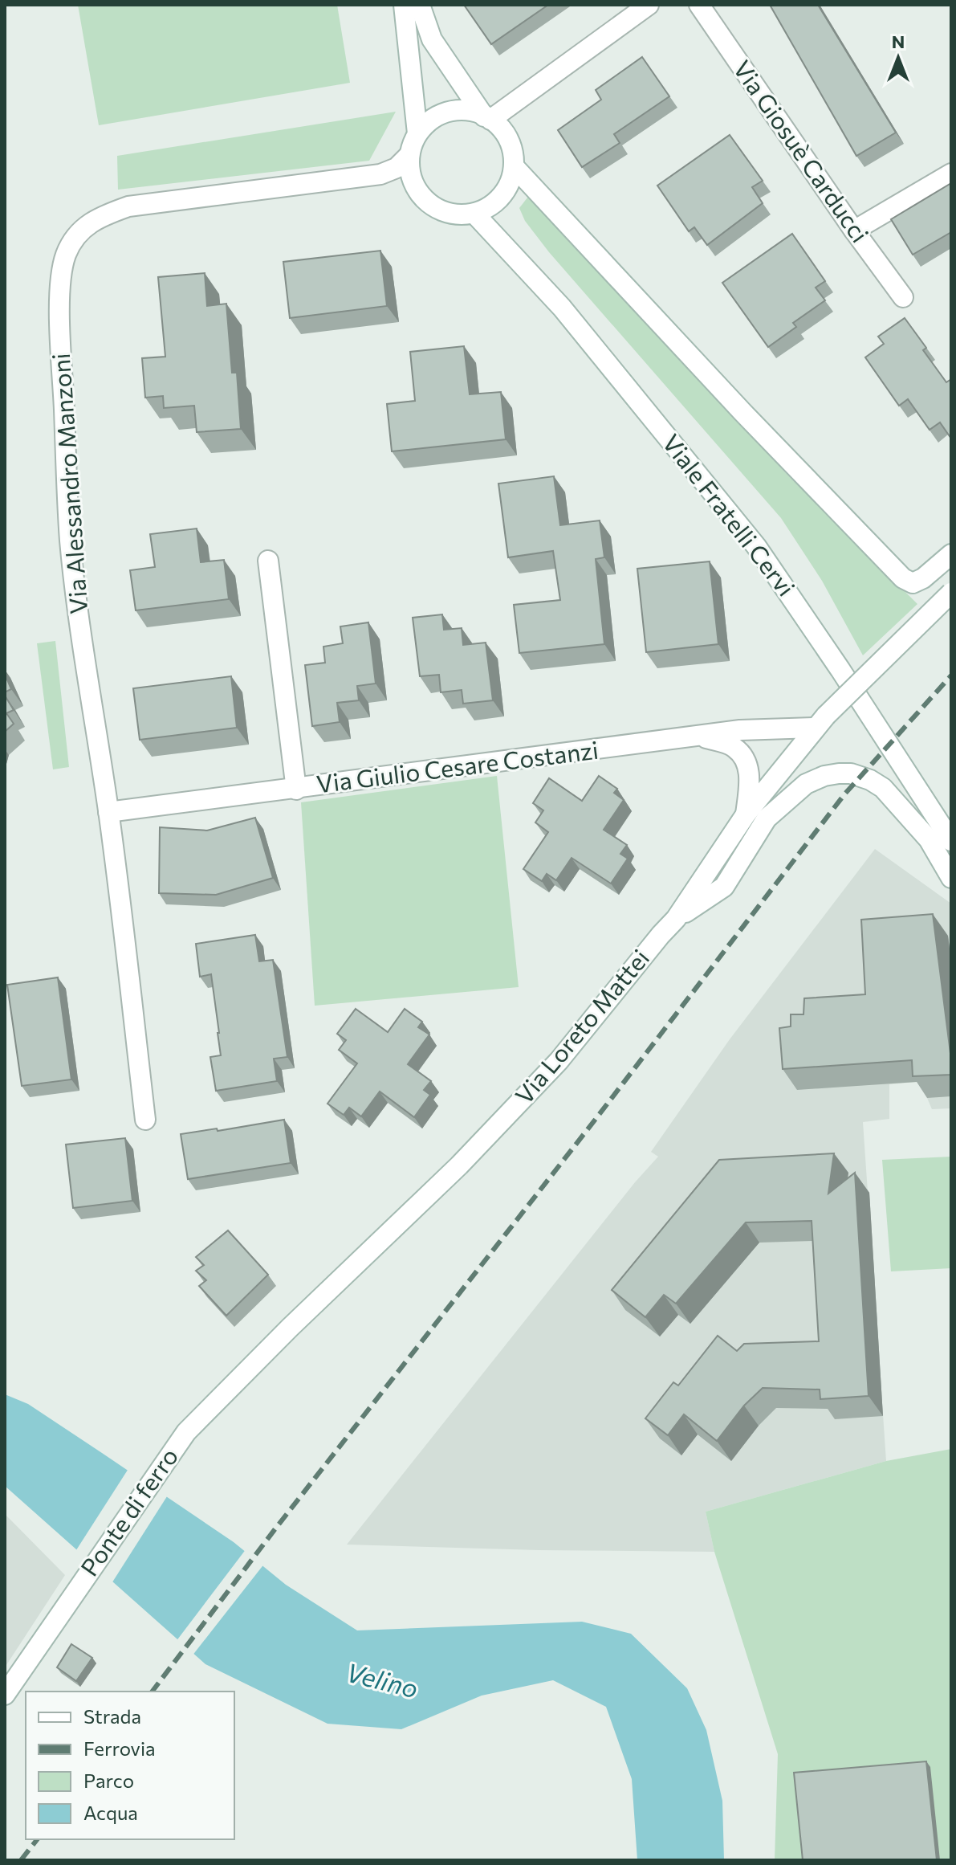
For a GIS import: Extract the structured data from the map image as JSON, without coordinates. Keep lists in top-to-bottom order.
{
  "streets": {
    "street": [
      "Via Giosuè Carducci",
      "Via Alessandro Manzoni",
      "Viale Fratelli Cervi",
      "Via Giulio Cesare Costanzi",
      "Via Loreto Mattei",
      "Ponte di ferro"
    ]
  },
  "crossings": [
    ["Via Alessandro Manzoni", "Viale Fratelli Cervi"],
    ["Via Alessandro Manzoni", "Via Giulio Cesare Costanzi"],
    ["Via Giulio Cesare Costanzi", "Via Loreto Mattei"],
    ["Via Loreto Mattei", "Ponte di ferro"]
  ],
  "water": ["Velino"],
  "legend": [
    "Strada",
    "Ferrovia",
    "Parco",
    "Acqua"
  ],
  "north": "top"
}
